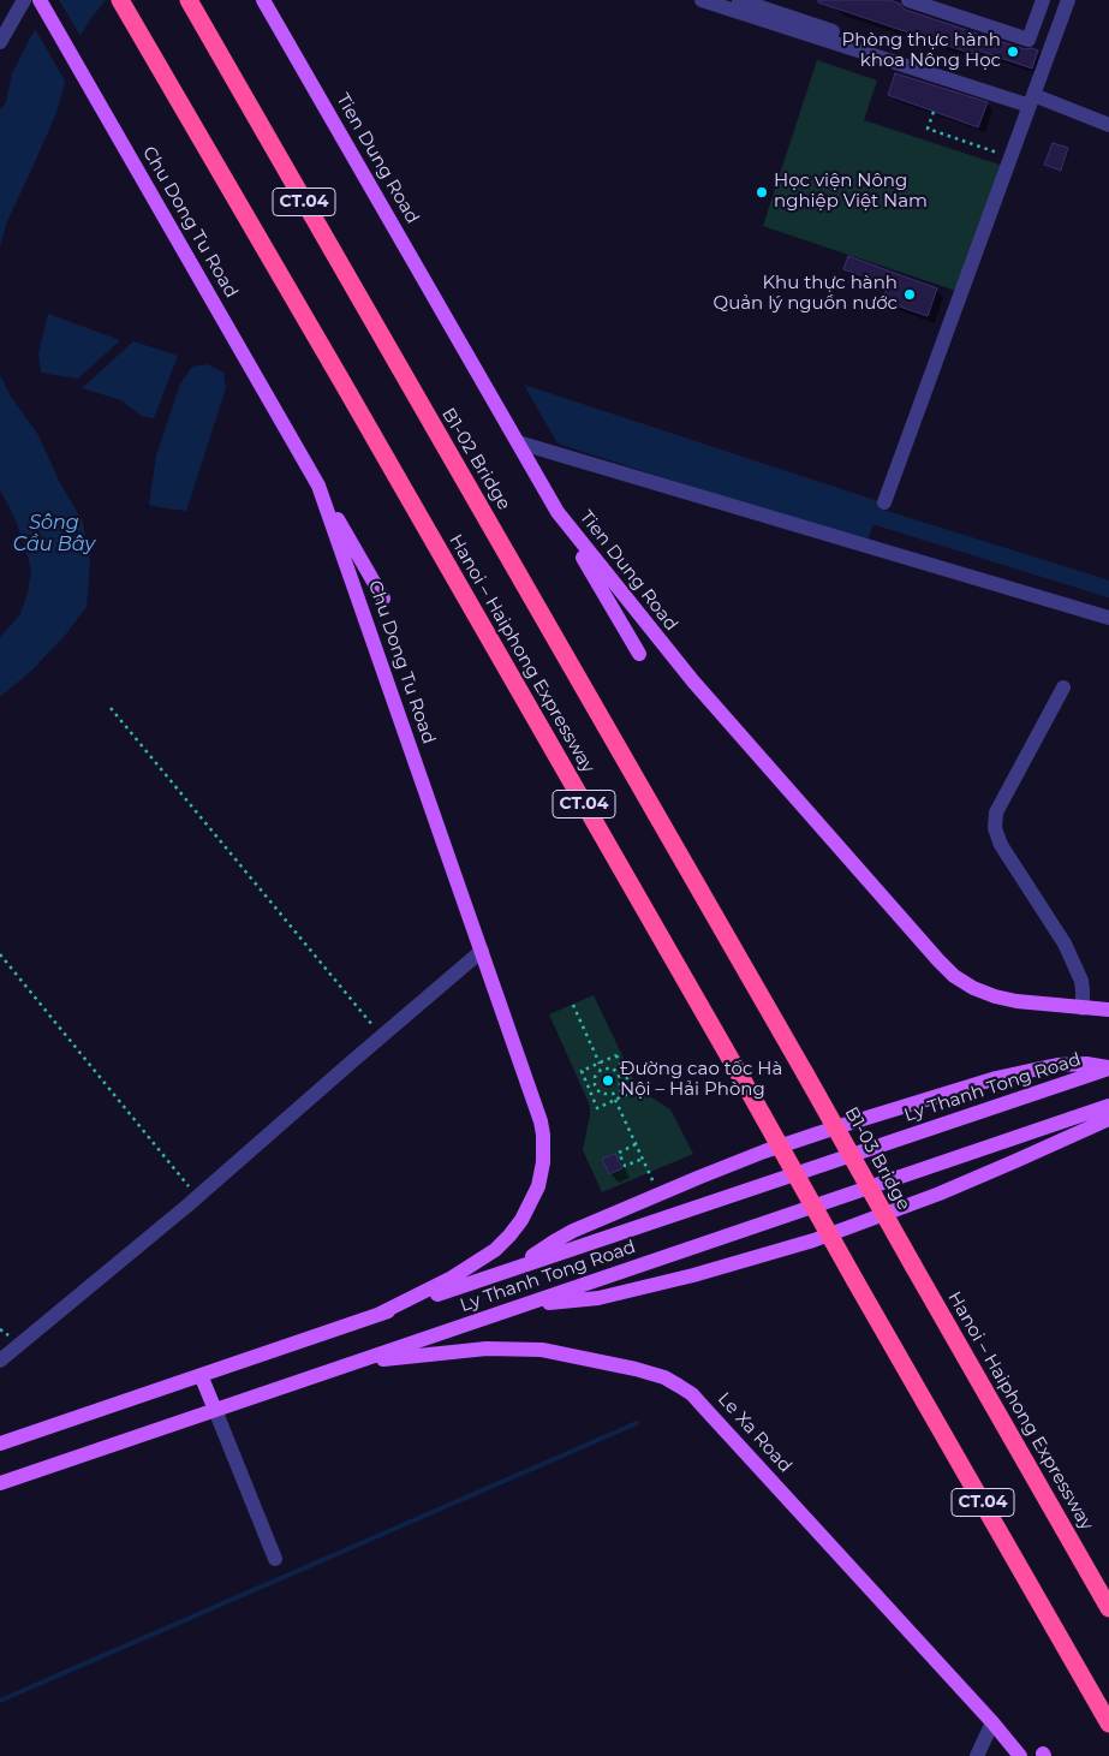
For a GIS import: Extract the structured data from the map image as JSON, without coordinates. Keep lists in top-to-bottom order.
{
  "streets": {
    "highway": [
      "CT.04",
      "B1-02 Bridge",
      "Hanoi – Haiphong Expressway",
      "B1-03 Bridge"
    ],
    "main road": [
      "Tien Dung Road",
      "Chu Dong Tu Road",
      "Ly Thanh Tong Road",
      "Le Xa Road"
    ]
  },
  "crossings": [
    ["Chu Dong Tu Road", "Ly Thanh Tong Road"],
    ["B1-02 Bridge", "Hanoi – Haiphong Expressway"],
    ["Hanoi – Haiphong Expressway", "B1-03 Bridge"],
    ["Ly Thanh Tong Road", "Le Xa Road"]
  ],
  "water": ["Sông Cầu Bây"],
  "places": [
    "Phòng thực hành khoa Nông Học",
    "Học viện Nông nghiệp Việt Nam",
    "Khu thực hành Quản lý nguồn nước",
    "Đường cao tốc Hà Nội – Hải Phòng"
  ]
}
